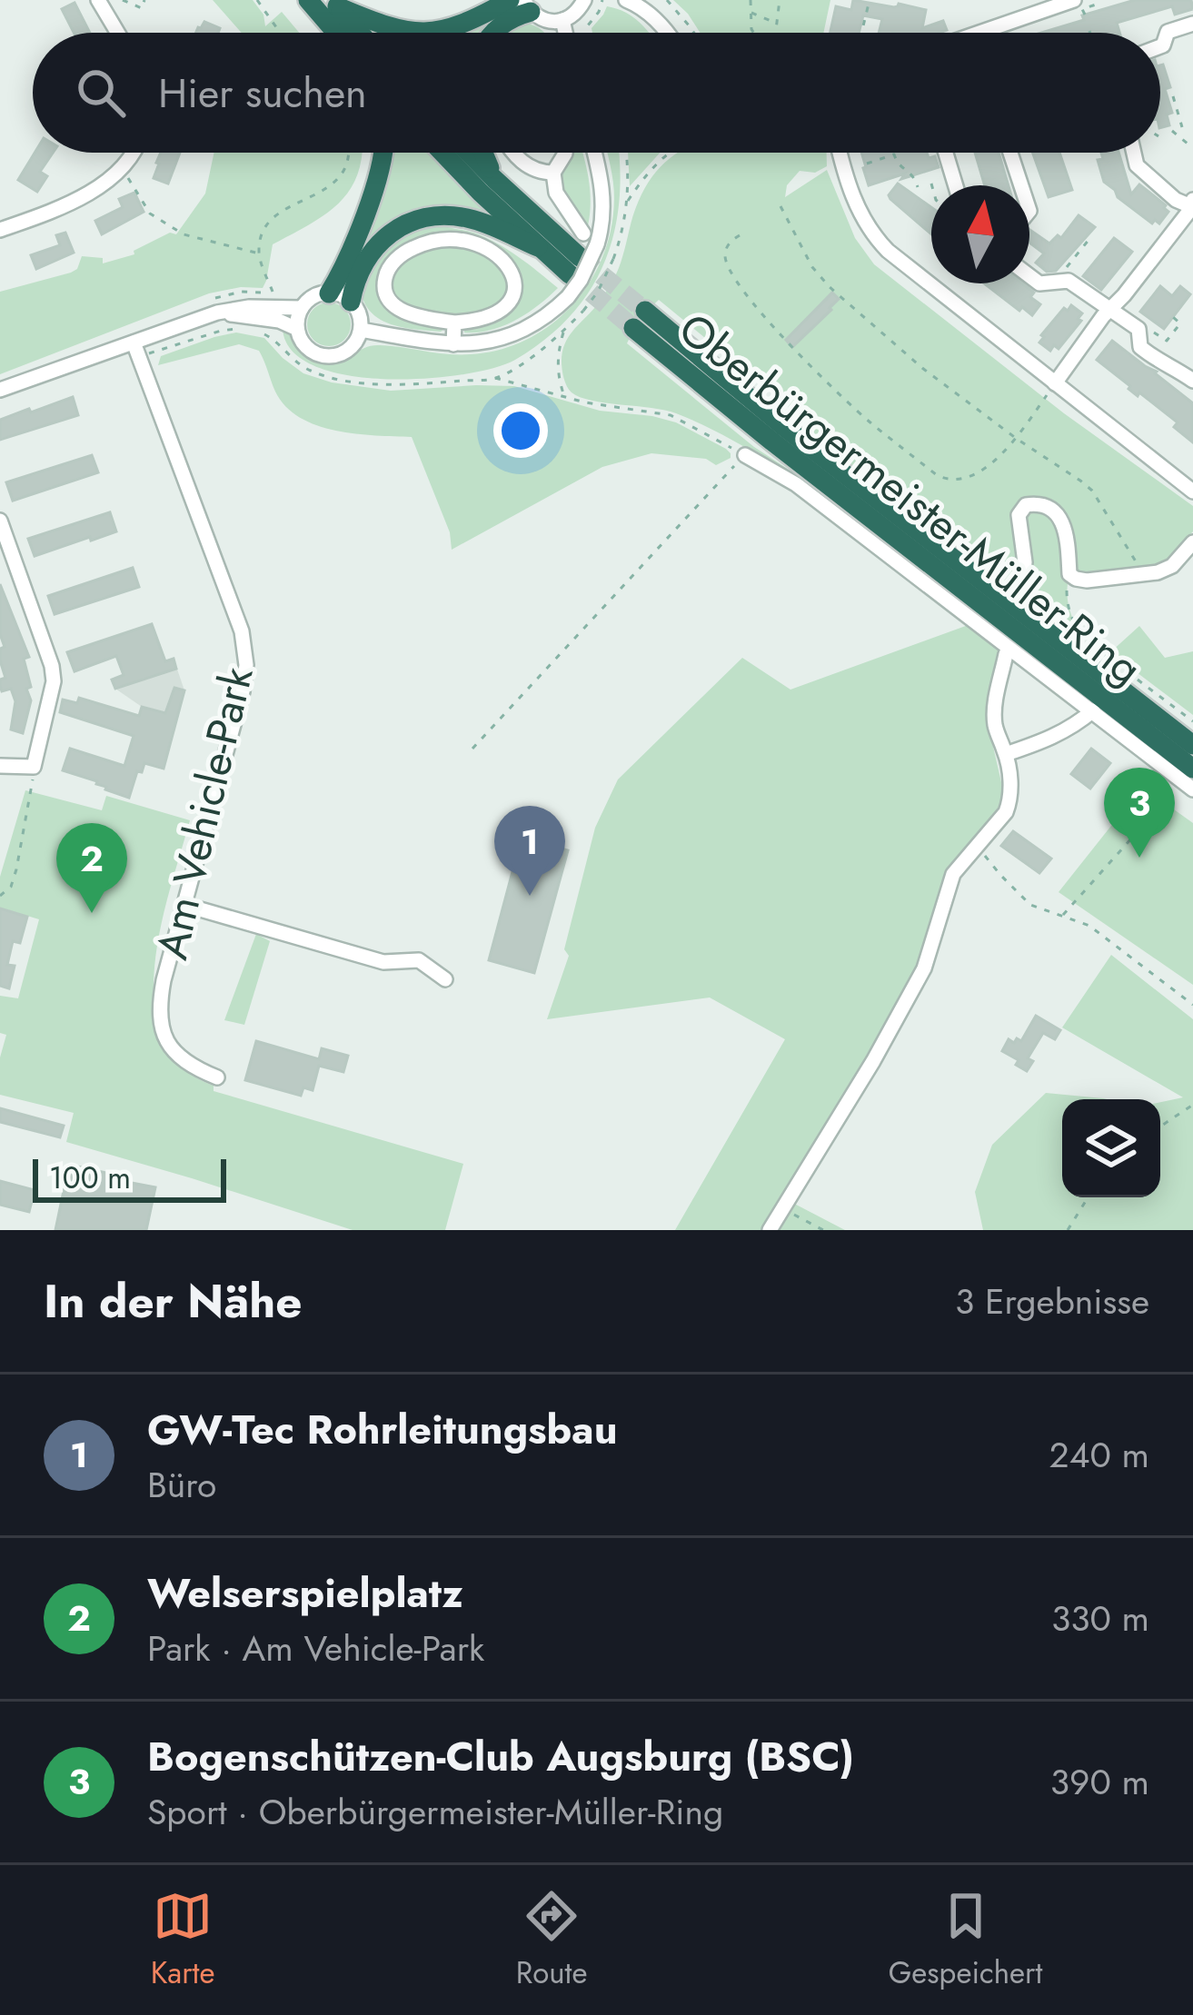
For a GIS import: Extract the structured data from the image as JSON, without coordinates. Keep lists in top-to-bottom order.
{
  "streets": {
    "highway": ["Oberbürgermeister-Müller-Ring"],
    "street": ["Am Vehicle-Park"]
  },
  "scale_bar": "100 m",
  "north": "top",
  "page": {
    "search": "Hier suchen",
    "pins": ["3", "1", "2"],
    "scale": "100 m",
    "heading": ["In der Nähe", "3 Ergebnisse"],
    "list": [
      {
        "mark": "1",
        "name": "GW-Tec Rohrleitungsbau",
        "note": "Büro",
        "value": "240 m"
      },
      {
        "mark": "2",
        "name": "Welserspielplatz",
        "note": "Park · Am Vehicle-Park",
        "value": "330 m"
      },
      {
        "mark": "3",
        "name": "Bogenschützen-Club Augsburg (BSC)",
        "note": "Sport · Oberbürgermeister-Müller-Ring",
        "value": "390 m"
      }
    ],
    "nav": ["Karte", "Route", "Gespeichert"]
  }
}
